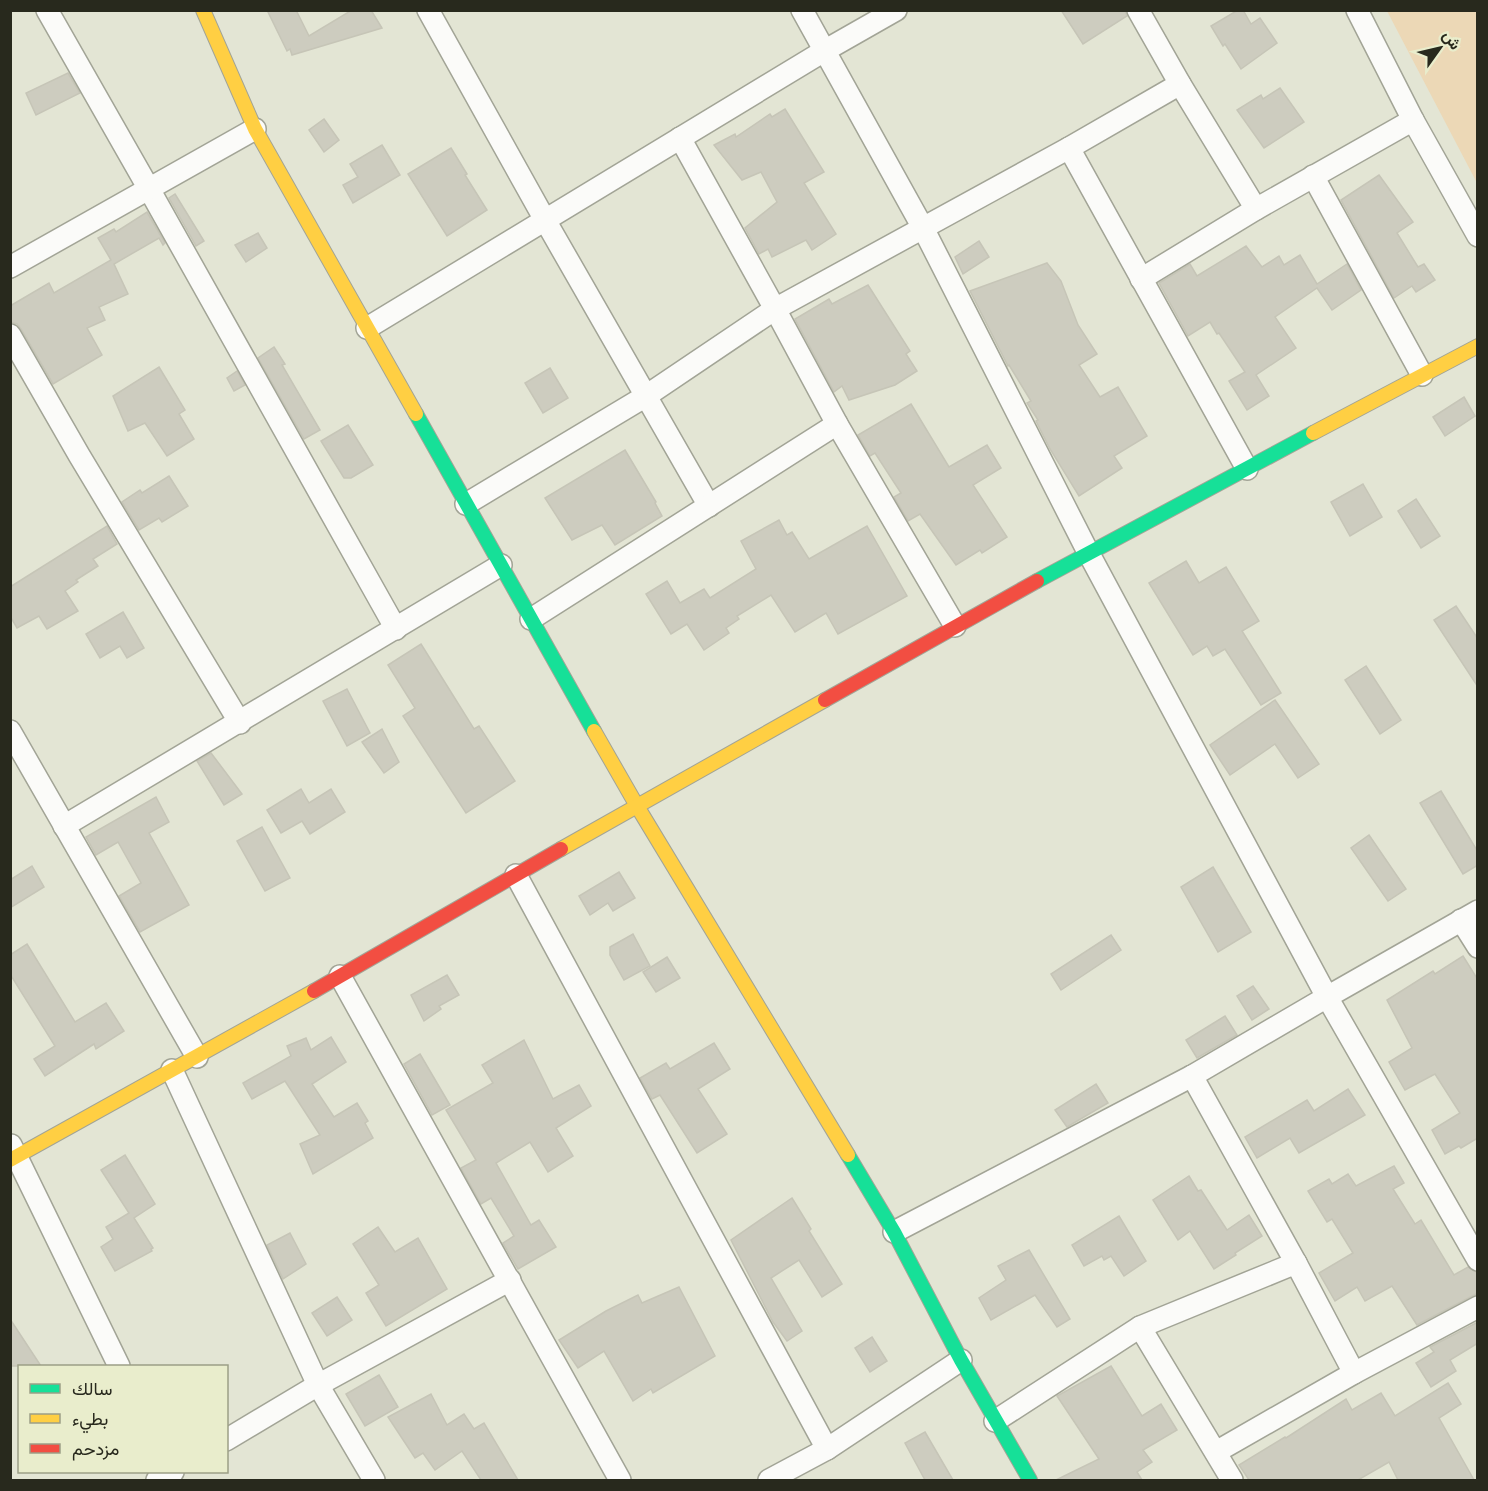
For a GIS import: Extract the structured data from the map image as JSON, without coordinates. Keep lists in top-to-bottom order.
{
  "legend": ["سالك", "بطيء", "مزدحم"],
  "north": "top right"
}
